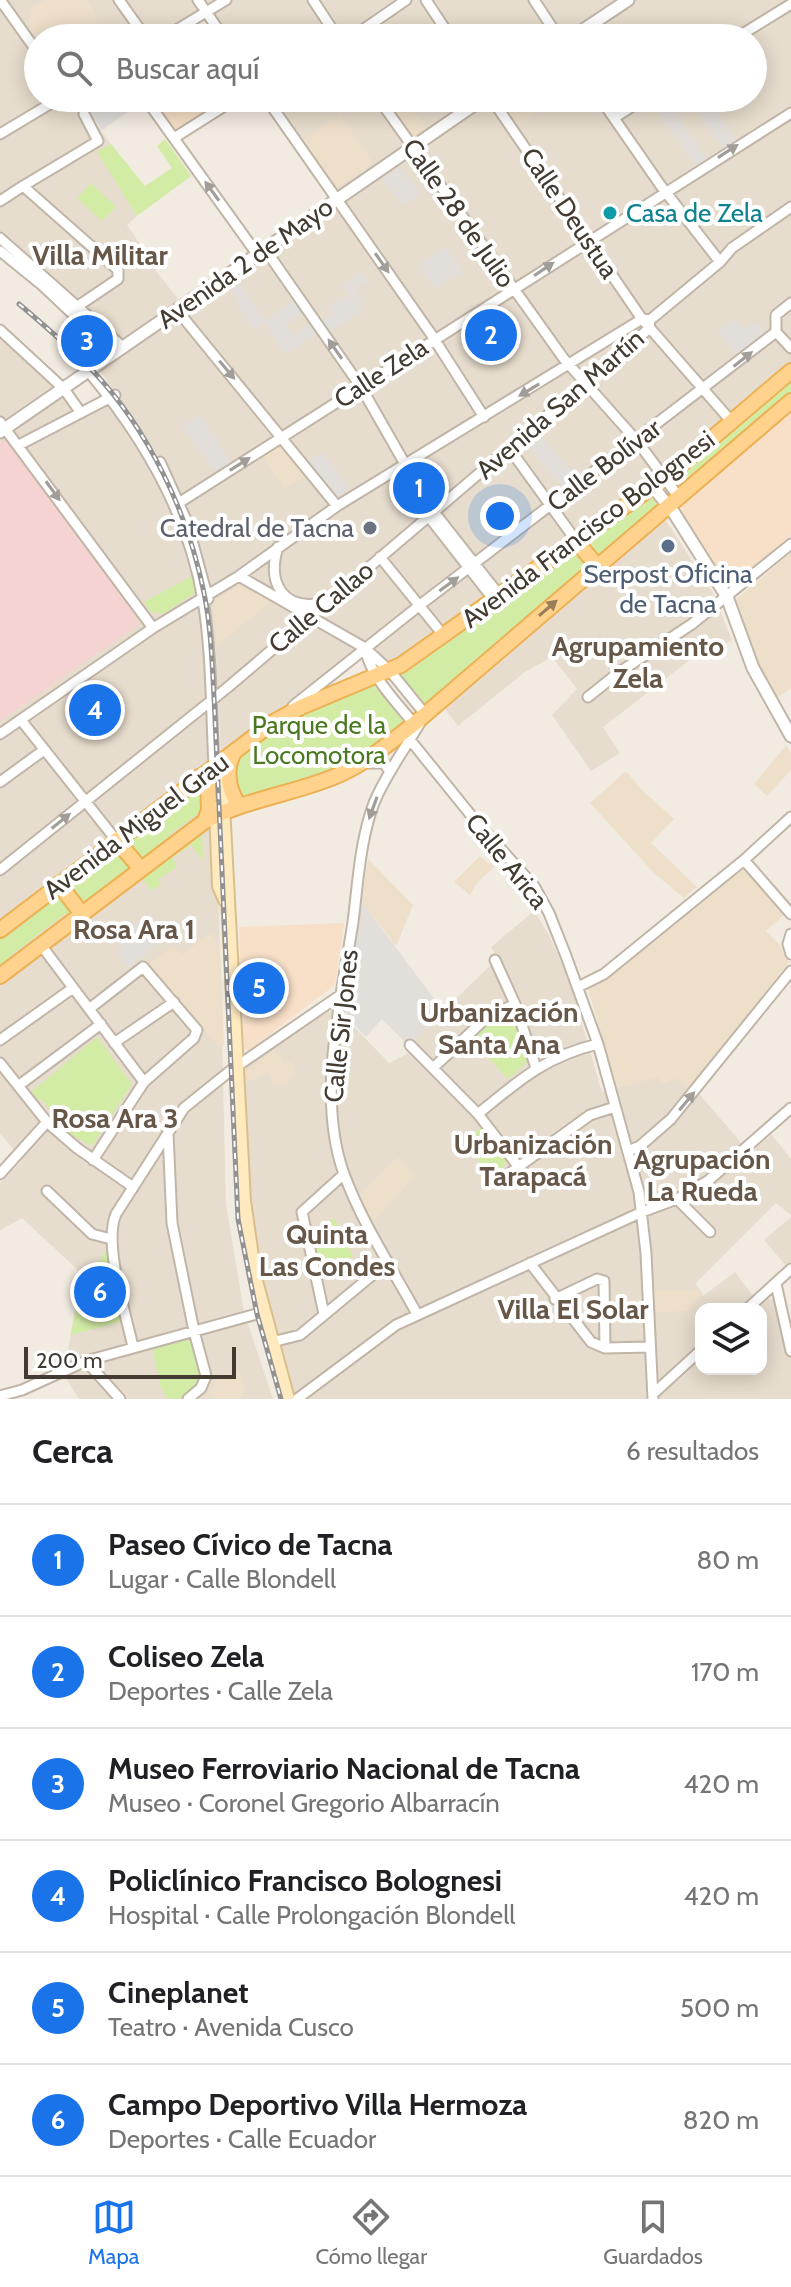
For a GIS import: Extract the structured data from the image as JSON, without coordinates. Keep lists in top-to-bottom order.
{
  "streets": {
    "main road": ["Avenida Francisco Bolognesi", "Avenida Miguel Grau"],
    "street": [
      "Calle 28 de Julio",
      "Calle Deustua",
      "Avenida 2 de Mayo",
      "Calle Zela",
      "Avenida San Martín",
      "Calle Bolívar",
      "Calle Callao",
      "Calle Arica",
      "Calle Sir Jones"
    ]
  },
  "crossings": [
    ["Calle 28 de Julio", "Avenida 2 de Mayo"],
    ["Calle 28 de Julio", "Calle Zela"],
    ["Calle 28 de Julio", "Avenida San Martín"],
    ["Calle 28 de Julio", "Calle Bolívar"],
    ["Calle 28 de Julio", "Avenida Francisco Bolognesi"],
    ["Calle Deustua", "Calle Zela"],
    ["Calle Deustua", "Avenida San Martín"],
    ["Calle Deustua", "Calle Bolívar"],
    ["Calle Deustua", "Avenida Francisco Bolognesi"],
    ["Avenida San Martín", "Calle Callao"],
    ["Calle Bolívar", "Avenida Miguel Grau"],
    ["Avenida Francisco Bolognesi", "Avenida Miguel Grau"],
    ["Calle Arica", "Calle Sir Jones"]
  ],
  "one_way": ["Calle Zela", "Calle Sir Jones"],
  "districts": [
    "Villa Militar",
    "Agrupamiento Zela",
    "Rosa Ara 1",
    "Urbanización Santa Ana",
    "Rosa Ara 3",
    "Urbanización Tarapacá",
    "Agrupación La Rueda",
    "Quinta Las Condes",
    "Villa El Solar"
  ],
  "parks": ["Parque de la Locomotora"],
  "places": ["Casa de Zela", "Catedral de Tacna", "Serpost Oficina de Tacna"],
  "scale_bar": "200 m",
  "page": {
    "search": "Buscar aquí",
    "pins": [
      "2",
      "3",
      "1",
      "4",
      "5",
      "6"
    ],
    "scale": "200 m",
    "heading": ["Cerca", "6 resultados"],
    "list": [
      {
        "mark": "1",
        "name": "Paseo Cívico de Tacna",
        "note": "Lugar · Calle Blondell",
        "value": "80 m"
      },
      {
        "mark": "2",
        "name": "Coliseo Zela",
        "note": "Deportes · Calle Zela",
        "value": "170 m"
      },
      {
        "mark": "3",
        "name": "Museo Ferroviario Nacional de Tacna",
        "note": "Museo · Coronel Gregorio Albarracín",
        "value": "420 m"
      },
      {
        "mark": "4",
        "name": "Policlínico Francisco Bolognesi",
        "note": "Hospital · Calle Prolongación Blondell",
        "value": "420 m"
      },
      {
        "mark": "5",
        "name": "Cineplanet",
        "note": "Teatro · Avenida Cusco",
        "value": "500 m"
      },
      {
        "mark": "6",
        "name": "Campo Deportivo Villa Hermoza",
        "note": "Deportes · Calle Ecuador",
        "value": "820 m"
      }
    ],
    "nav": ["Mapa", "Cómo llegar", "Guardados"]
  }
}
